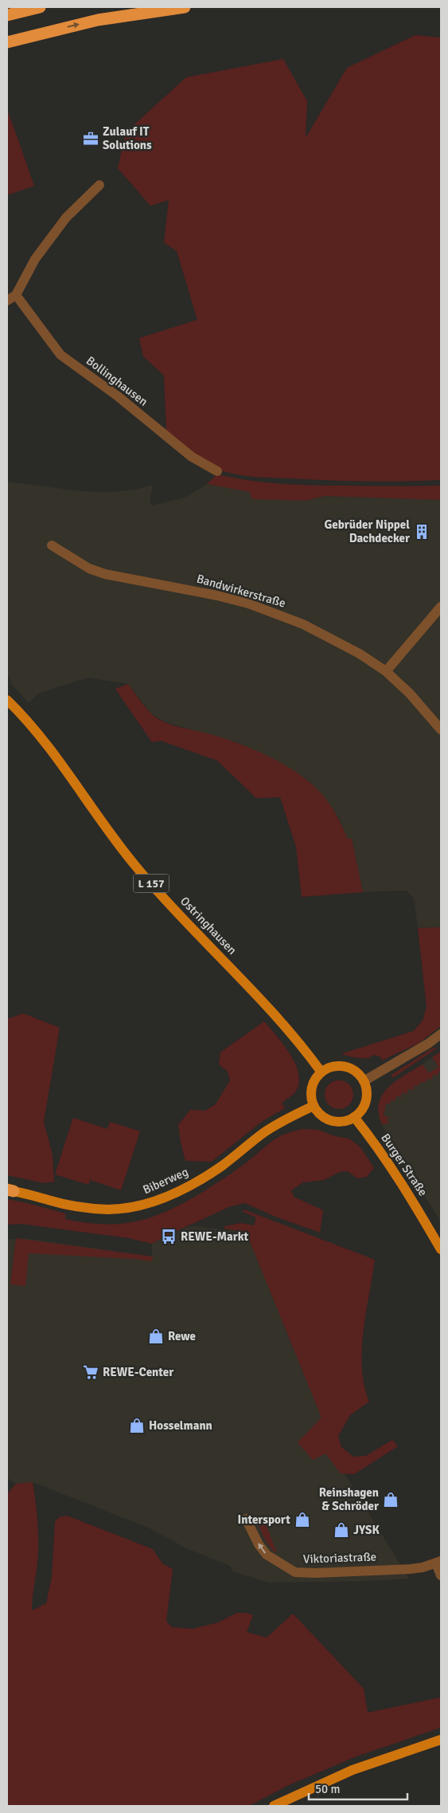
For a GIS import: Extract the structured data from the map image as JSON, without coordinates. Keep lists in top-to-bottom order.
{
  "streets": {
    "main road": [
      "L 157",
      "Ostringhausen",
      "Burger Straße",
      "Biberweg"
    ],
    "street": ["Bollinghausen", "Bandwirkerstraße", "Viktoriastraße"]
  },
  "crossings": [
    ["Ostringhausen", "Burger Straße"],
    ["Ostringhausen", "Biberweg"],
    ["Burger Straße", "Biberweg"]
  ],
  "one_way": ["Viktoriastraße"],
  "places": {
    "office": ["Zulauf IT Solutions"],
    "building": ["Gebrüder Nippel Dachdecker"],
    "bus stop": ["REWE-Markt"],
    "shop": [
      "Rewe",
      "Hosselmann",
      "Reinshagen & Schröder",
      "Intersport",
      "JYSK"
    ],
    "supermarket": ["REWE-Center"]
  },
  "scale_bar": "50 m"
}
